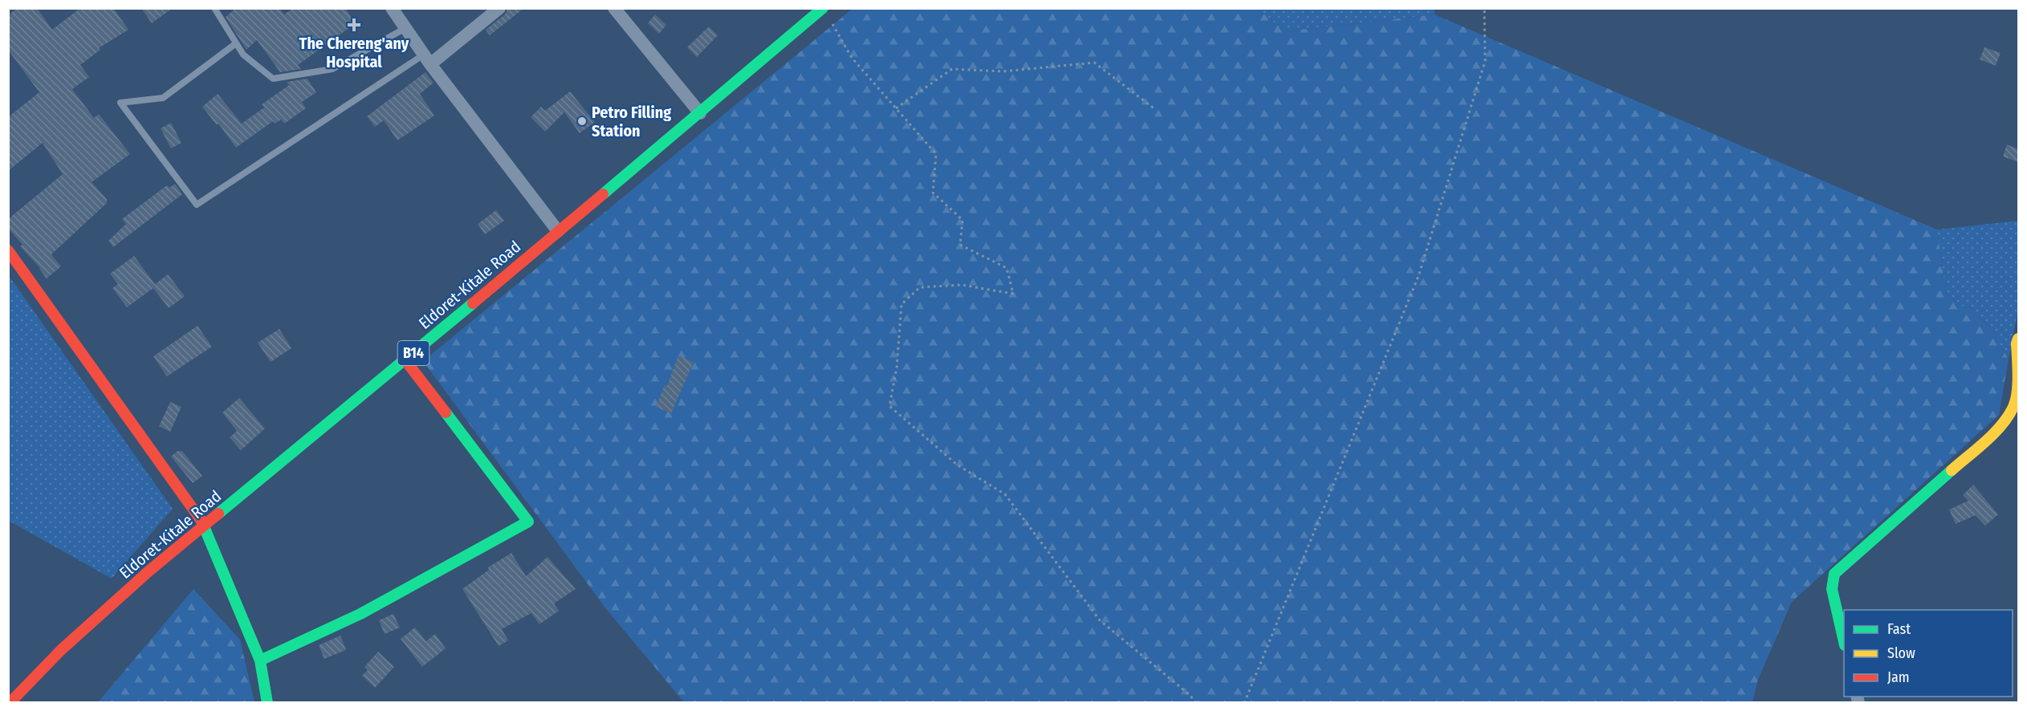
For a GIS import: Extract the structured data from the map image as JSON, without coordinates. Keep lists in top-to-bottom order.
{
  "streets": {
    "main road": ["Eldoret-Kitale Road", "B14"]
  },
  "places": {
    "health": ["The Chereng'any Hospital"],
    "other": ["Petro Filling Station"]
  },
  "legend": ["Fast", "Slow", "Jam"]
}
